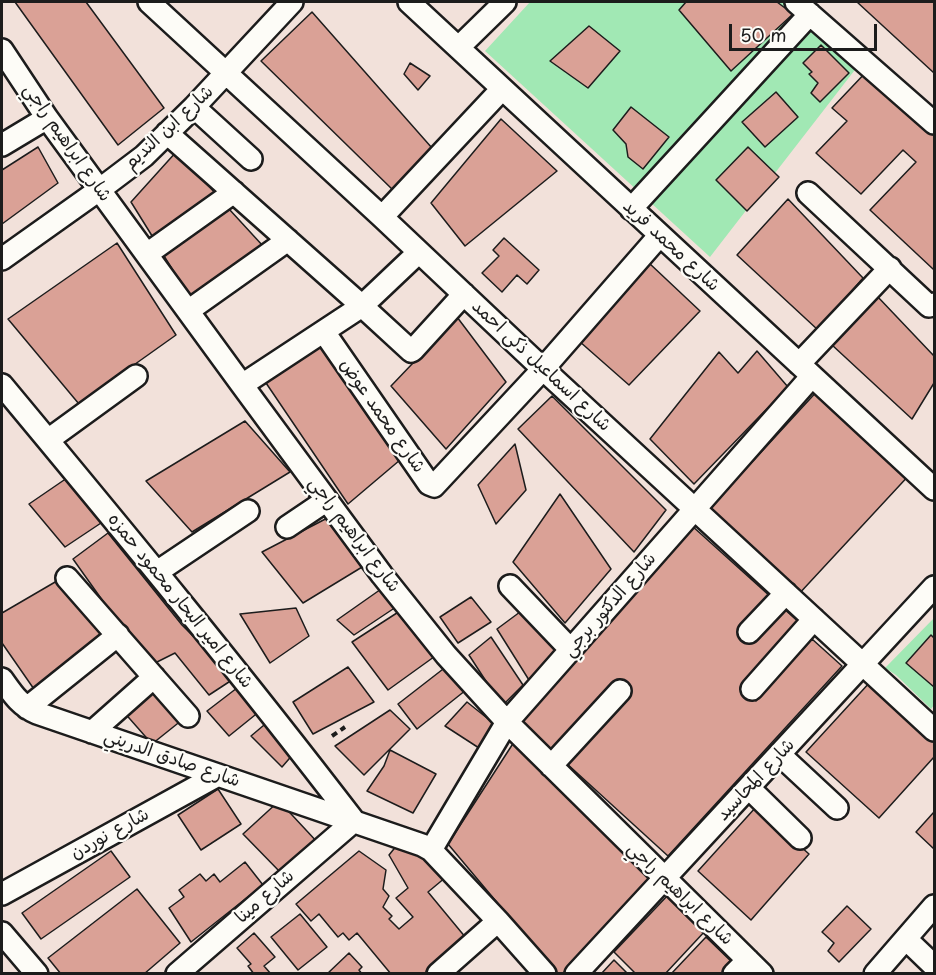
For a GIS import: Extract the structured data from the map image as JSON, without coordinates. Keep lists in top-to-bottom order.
{
  "streets": {
    "street": [
      "شارع ابن النديم",
      "شارع ابراهيم راجي",
      "شارع محمد فريد",
      "شارع اسماعيل ذكى احمد",
      "شارع محمد عوض",
      "شارع امير البحار محمود حمزه",
      "شارع الدكتور برجي",
      "شارع صادق الدريني",
      "شارع المحاسيد",
      "شارع نوردن",
      "شارع مينا"
    ]
  },
  "crossings": [
    ["شارع ابن النديم", "شارع ابراهيم راجي"],
    ["شارع ابن النديم", "شارع اسماعيل ذكى احمد"],
    ["شارع ابراهيم راجي", "شارع الدكتور برجي"],
    ["شارع ابراهيم راجي", "شارع المحاسيد"],
    ["شارع محمد فريد", "شارع محمد عوض"],
    ["شارع محمد فريد", "شارع الدكتور برجي"],
    ["شارع اسماعيل ذكى احمد", "شارع محمد عوض"],
    ["شارع اسماعيل ذكى احمد", "شارع الدكتور برجي"],
    ["شارع اسماعيل ذكى احمد", "شارع المحاسيد"],
    ["شارع امير البحار محمود حمزه", "شارع صادق الدريني"],
    ["شارع امير البحار محمود حمزه", "شارع مينا"],
    ["شارع الدكتور برجي", "شارع صادق الدريني"],
    ["شارع صادق الدريني", "شارع نوردن"],
    ["شارع صادق الدريني", "شارع مينا"]
  ],
  "scale_bar": "50 m"
}
